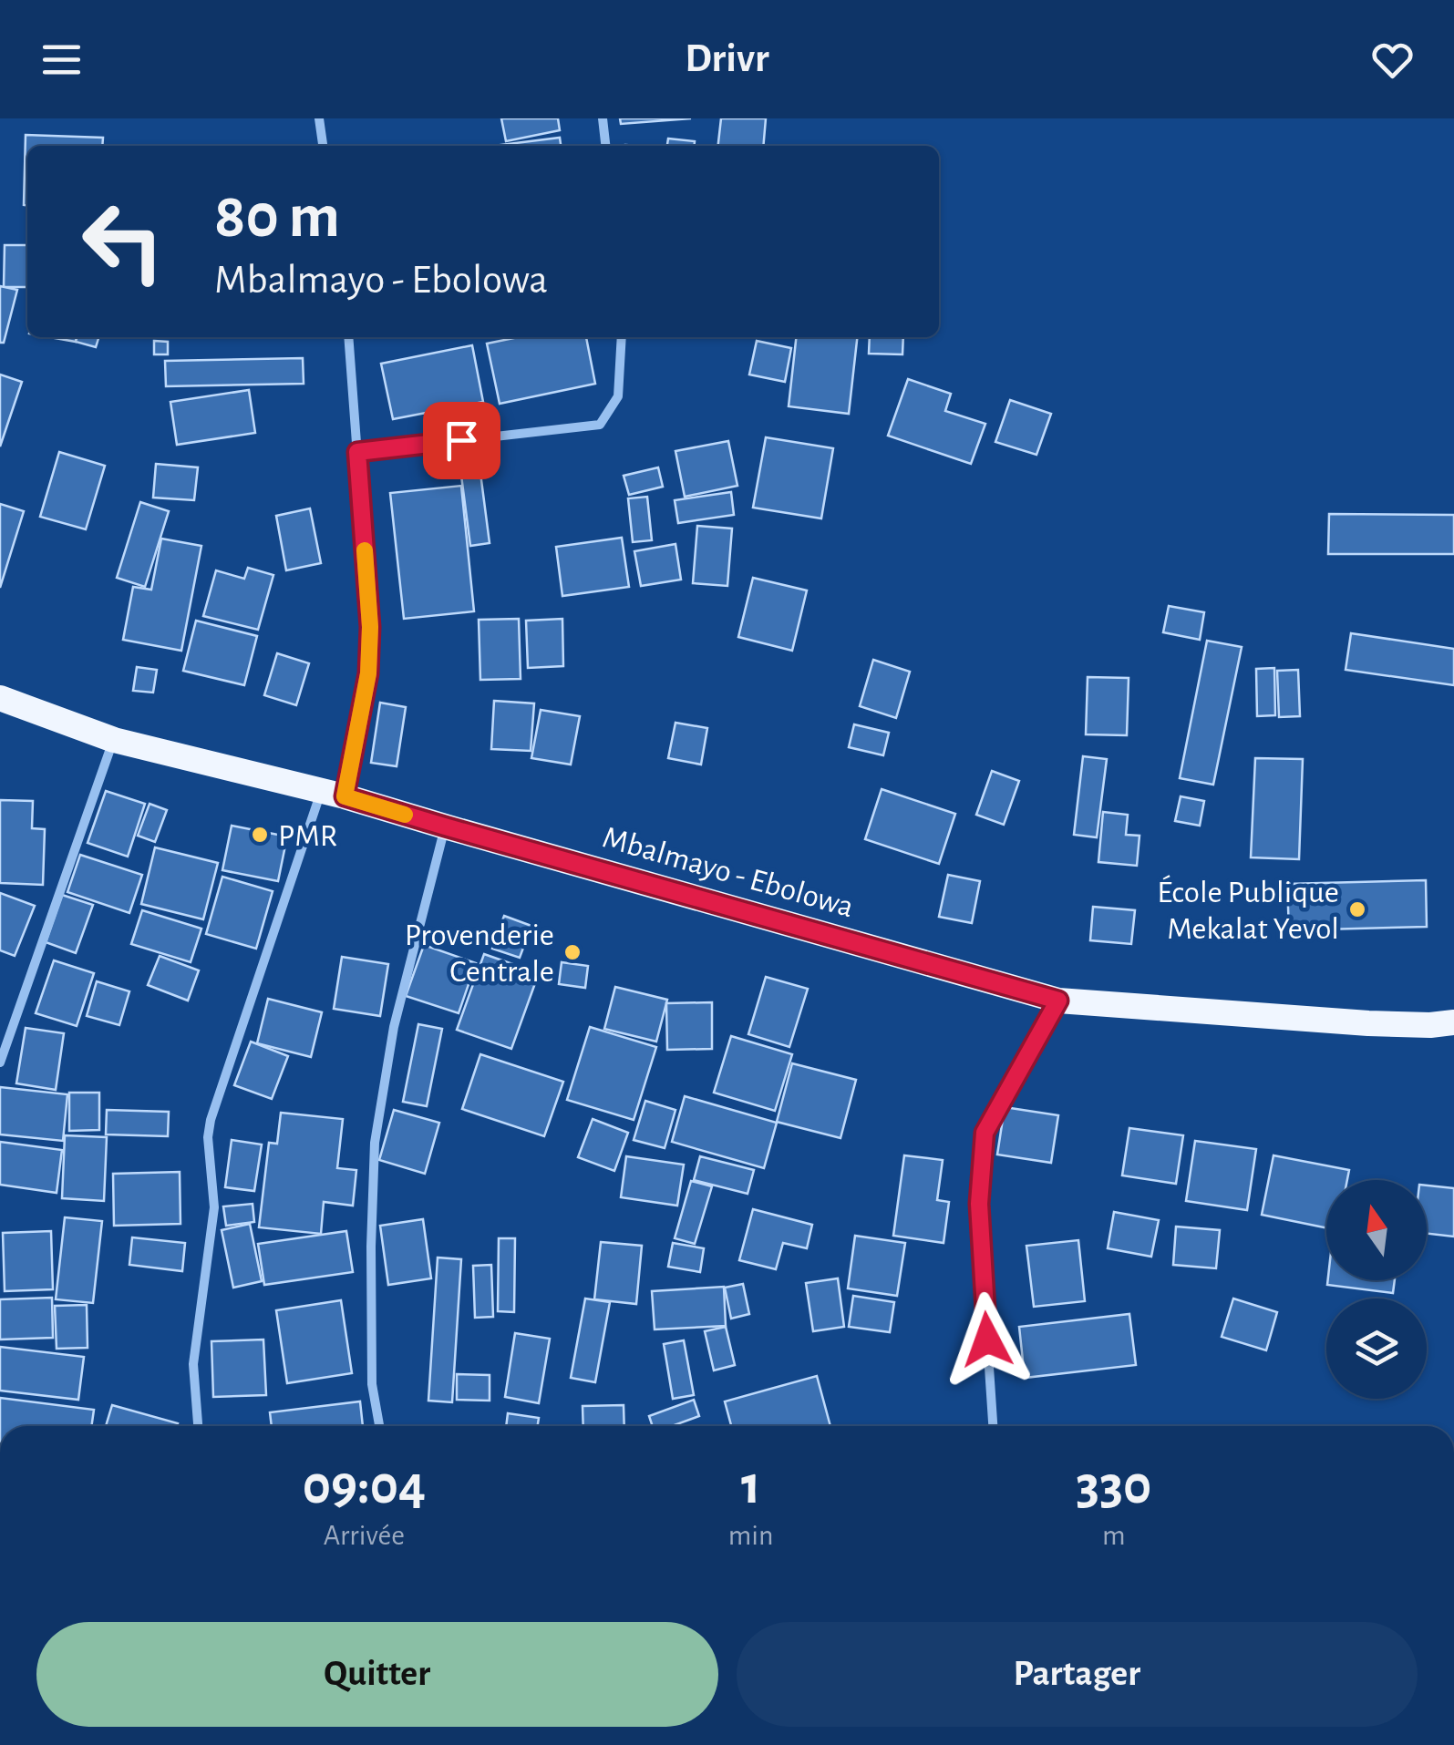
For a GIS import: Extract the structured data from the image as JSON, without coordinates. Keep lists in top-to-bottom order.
{
  "streets": {
    "highway": ["Mbalmayo - Ebolowa"]
  },
  "places": ["PMR", "École Publique Mekalat Yevol", "Provenderie Centrale"],
  "north": "top",
  "page": {
    "header": "Drivr",
    "turn": ["80 m", "Mbalmayo - Ebolowa"],
    "eta": [
      "09:04",
      "Arrivée",
      "1",
      "min",
      "330",
      "m"
    ],
    "buttons": ["Quitter", "Partager"]
  }
}
